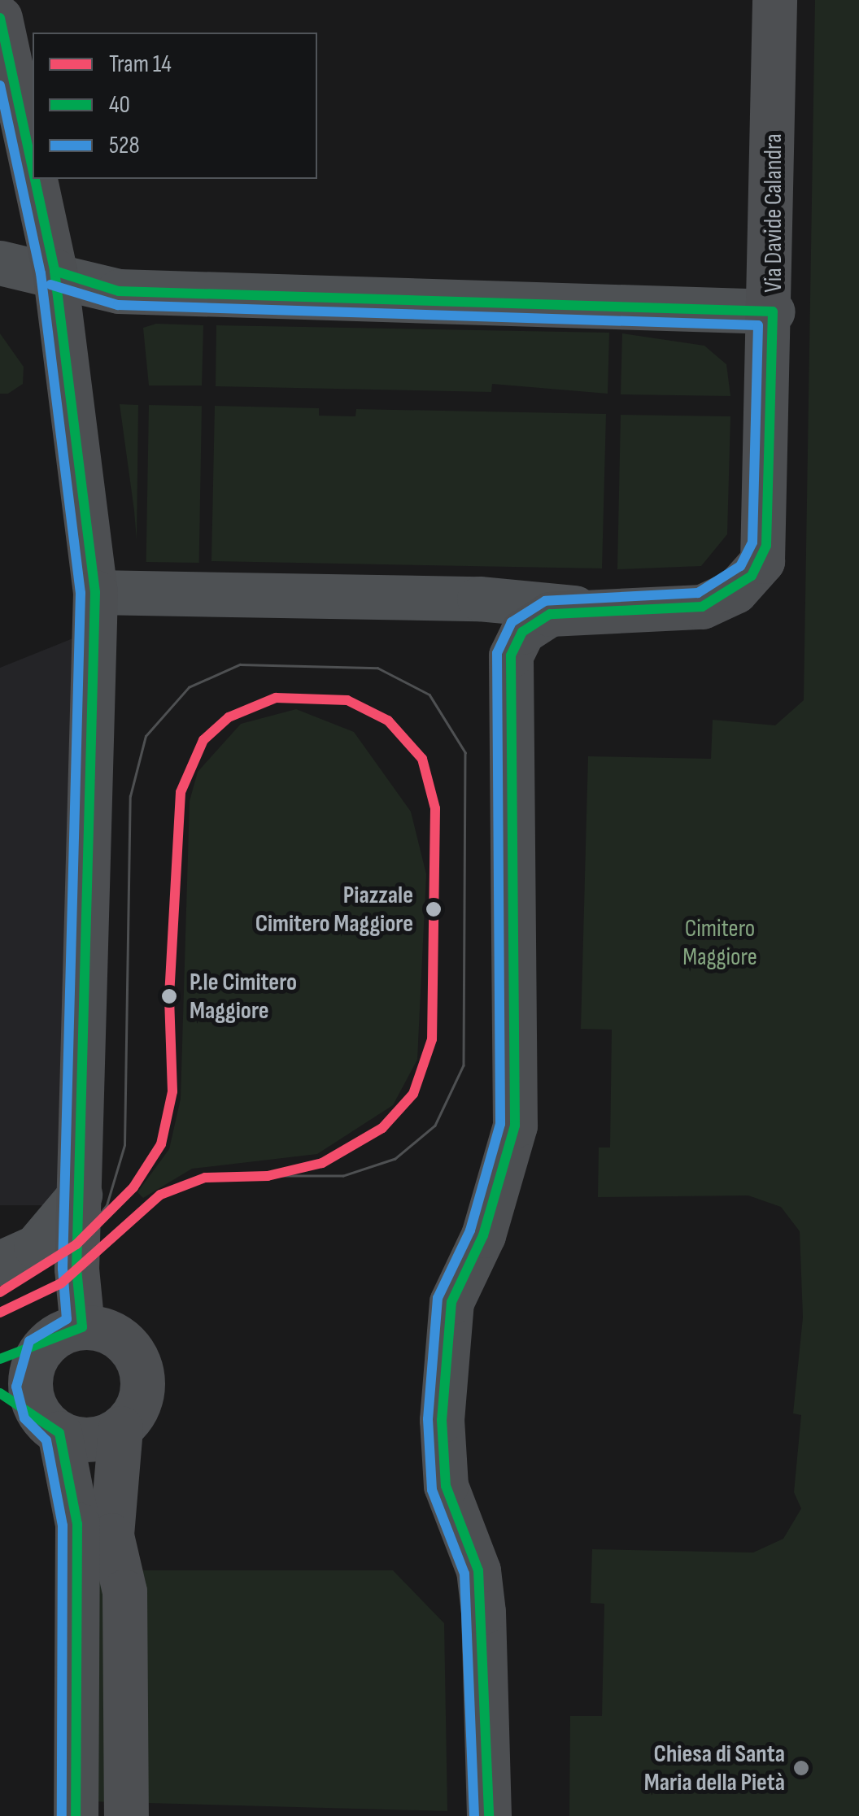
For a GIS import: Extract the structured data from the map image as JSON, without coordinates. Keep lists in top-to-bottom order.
{
  "streets": {
    "main road": ["Via Davide Calandra"]
  },
  "parks": ["Cimitero Maggiore"],
  "places": ["Piazzale Cimitero Maggiore", "P.le Cimitero Maggiore", "Chiesa di Santa Maria della Pietà"],
  "lines": ["transit line 40", "transit line 528", "tram line 14"],
  "legend": ["Tram 14", "40", "528"]
}
